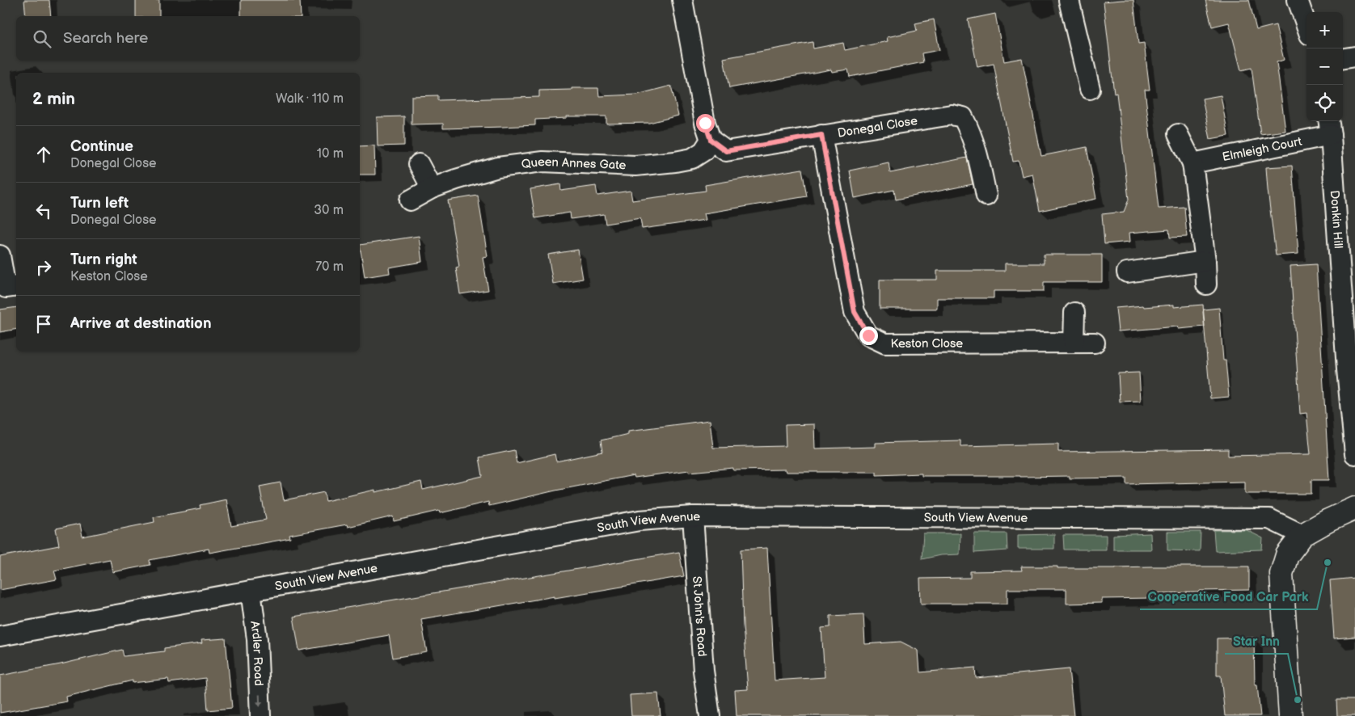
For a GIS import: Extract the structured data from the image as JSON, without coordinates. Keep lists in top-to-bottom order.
{
  "streets": {
    "street": [
      "Donegal Close",
      "Elmleigh Court",
      "Queen Annes Gate",
      "Donkin Hill",
      "Keston Close",
      "South View Avenue",
      "St John's Road",
      "Ardler Road"
    ]
  },
  "crossings": [
    ["Donegal Close", "Queen Annes Gate"],
    ["Donegal Close", "Keston Close"],
    ["Elmleigh Court", "Donkin Hill"],
    ["South View Avenue", "St John's Road"],
    ["South View Avenue", "Ardler Road"]
  ],
  "one_way": ["Ardler Road"],
  "places": ["Cooperative Food Car Park", "Star Inn"],
  "page": {
    "map_buttons": ["+", "−"],
    "search": "Search here",
    "heading": ["2 min", "Walk · 110 m"],
    "list": [
      ["Continue", "Donegal Close", "10 m"],
      ["Turn left", "Donegal Close", "30 m"],
      ["Turn right", "Keston Close", "70 m"],
      "Arrive at destination"
    ]
  }
}
